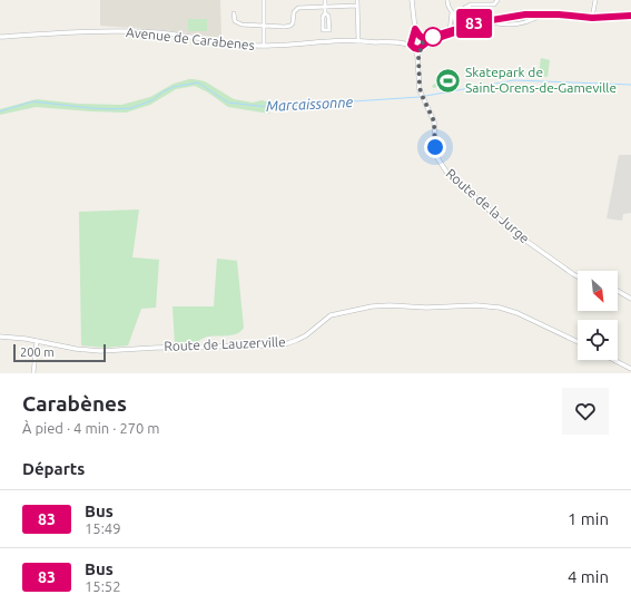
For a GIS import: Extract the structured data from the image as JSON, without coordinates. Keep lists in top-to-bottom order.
{
  "streets": {
    "street": ["Avenue de Carabenes", "Route de la Jurge", "Route de Lauzerville"]
  },
  "crossings": [
    ["Avenue de Carabenes", "Route de la Jurge"]
  ],
  "water": ["Marcaissonne"],
  "places": {
    "sports": ["Skatepark de Saint-Orens-de-Gameville"]
  },
  "lines": ["bus line 83"],
  "scale_bar": "200 m",
  "north": "bottom right",
  "page": {
    "on_map": "83",
    "scale": "200 m",
    "heading": [
      ["Carabènes", "À pied · 4 min · 270 m"],
      "Départs"
    ],
    "list": [
      {
        "mark": "83",
        "name": "Bus",
        "note": "15:49",
        "value": "1 min"
      },
      {
        "mark": "83",
        "name": "Bus",
        "note": "15:52",
        "value": "4 min"
      }
    ]
  }
}
